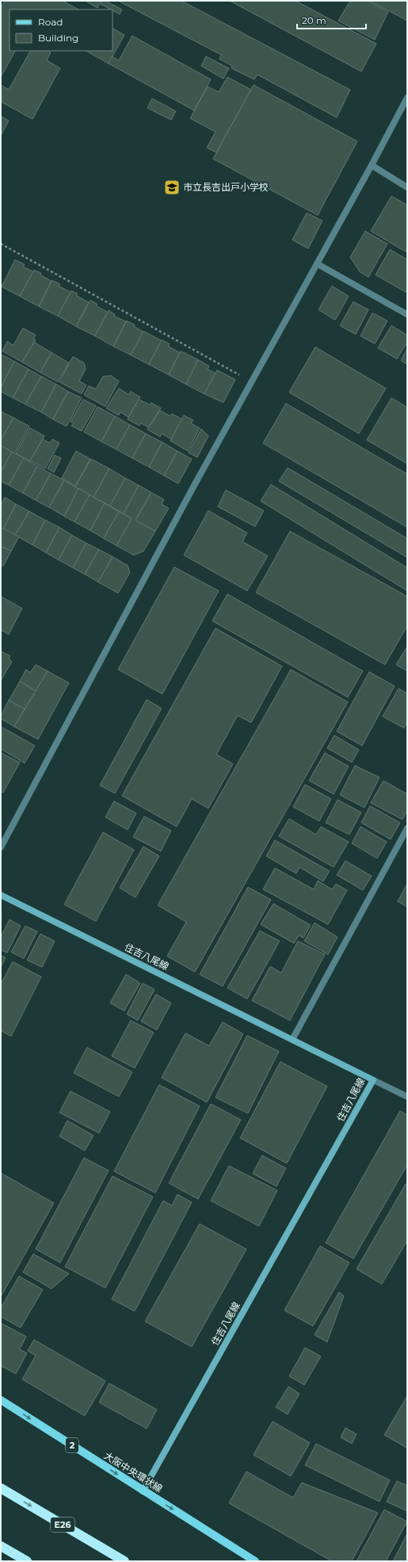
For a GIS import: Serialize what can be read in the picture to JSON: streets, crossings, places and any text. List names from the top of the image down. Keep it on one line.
{"streets":{"highway":["E26"],"main road":["住吉八尾線","2","大阪中央環状線"]},"crossings":[["住吉八尾線","大阪中央環状線"]],"one_way":["大阪中央環状線"],"places":{"school or university":["市立長吉出戸小学校"]},"legend":["Road","Building"],"scale_bar":"20 m"}
